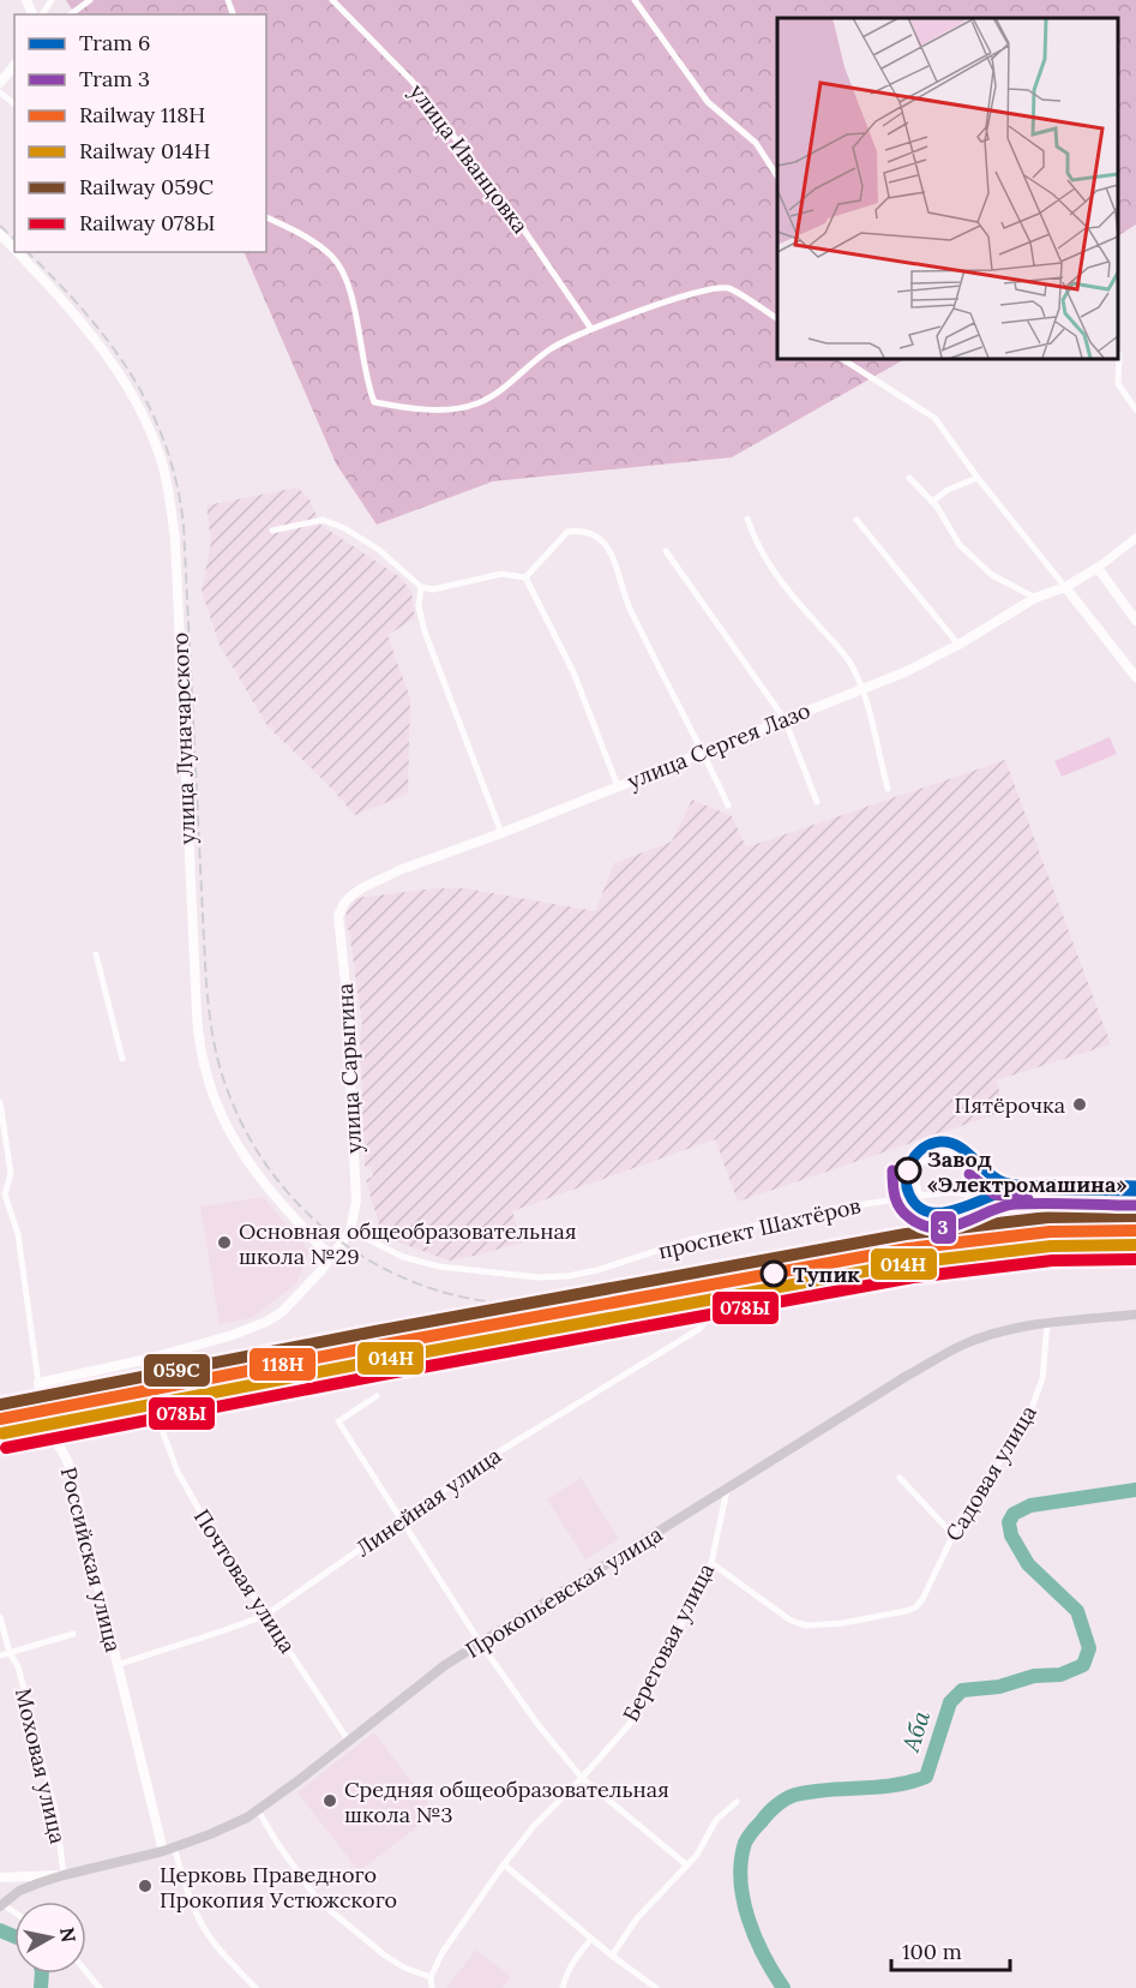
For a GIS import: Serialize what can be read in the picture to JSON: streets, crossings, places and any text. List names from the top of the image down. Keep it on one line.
{"streets":{"main road":["улица Луначарского","улица Сергея Лазо","улица Сарыгина","Российская улица","Прокопьевская улица"],"street":["улица Иванцовка","проспект Шахтёров","Садовая улица","Линейная улица","Почтовая улица","Береговая улица","Моховая улица"]},"crossings":[["улица Луначарского","улица Сарыгина"],["улица Сергея Лазо","улица Сарыгина"],["улица Сарыгина","проспект Шахтёров"],["улица Сарыгина","Российская улица"],["Садовая улица","Прокопьевская улица"],["Садовая улица","Береговая улица"],["Линейная улица","Российская улица"],["Линейная улица","Почтовая улица"],["Российская улица","Прокопьевская улица"],["Почтовая улица","Прокопьевская улица"],["Прокопьевская улица","Береговая улица"],["Прокопьевская улица","Моховая улица"]],"water":["Аба"],"places":["Пятёрочка","Завод «Электромашина»","Основная общеобразовательная школа №29","Тупик","Средняя общеобразовательная школа №3","Церковь Праведного Прокопия Устюжского"],"lines":["tram line 6","tram line 3","rail line 059С","rail line 118Н","rail line 014Н","rail line 078Ы"],"legend":["Tram 6","Tram 3","Railway 118Н","Railway 014Н","Railway 059С","Railway 078Ы"],"scale_bar":"100 m","north":"right"}
